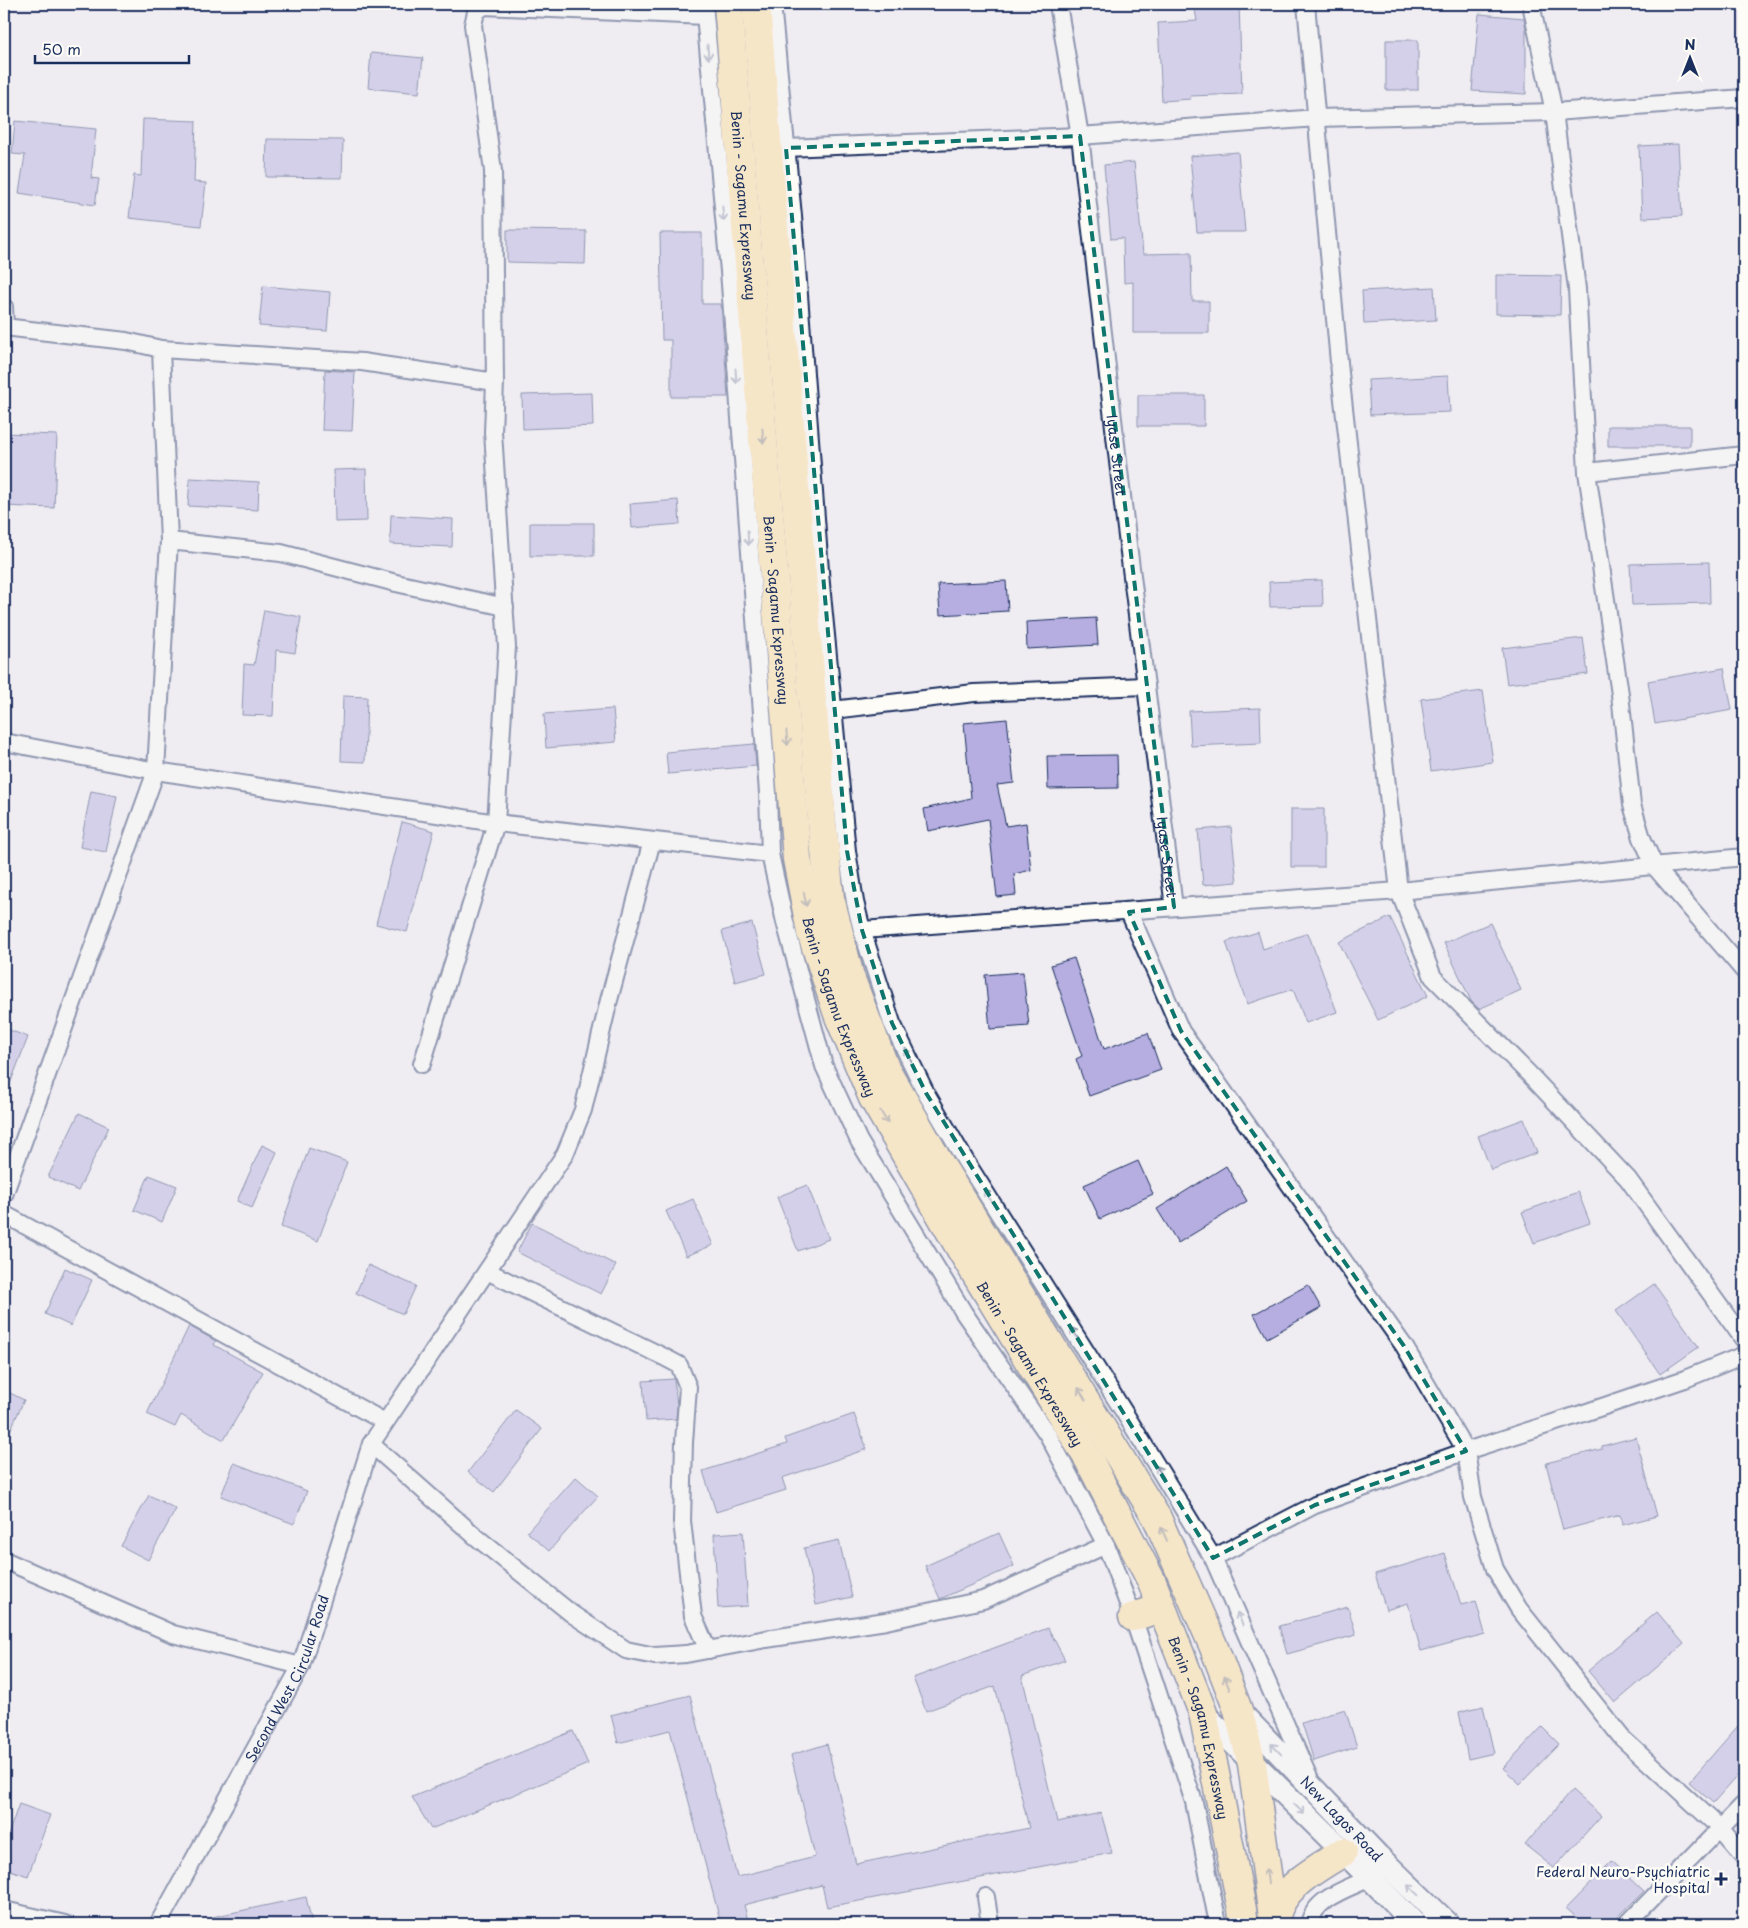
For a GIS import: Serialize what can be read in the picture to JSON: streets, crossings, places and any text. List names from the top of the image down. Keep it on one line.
{"streets":{"highway":["Benin - Sagamu Expressway"],"main road":["New Lagos Road"],"street":["Iyase Street","Second West Circular Road"]},"crossings":[["Benin - Sagamu Expressway","New Lagos Road"]],"places":{"health":["Federal Neuro-Psychiatric Hospital"]},"scale_bar":"50 m","north":"top"}
